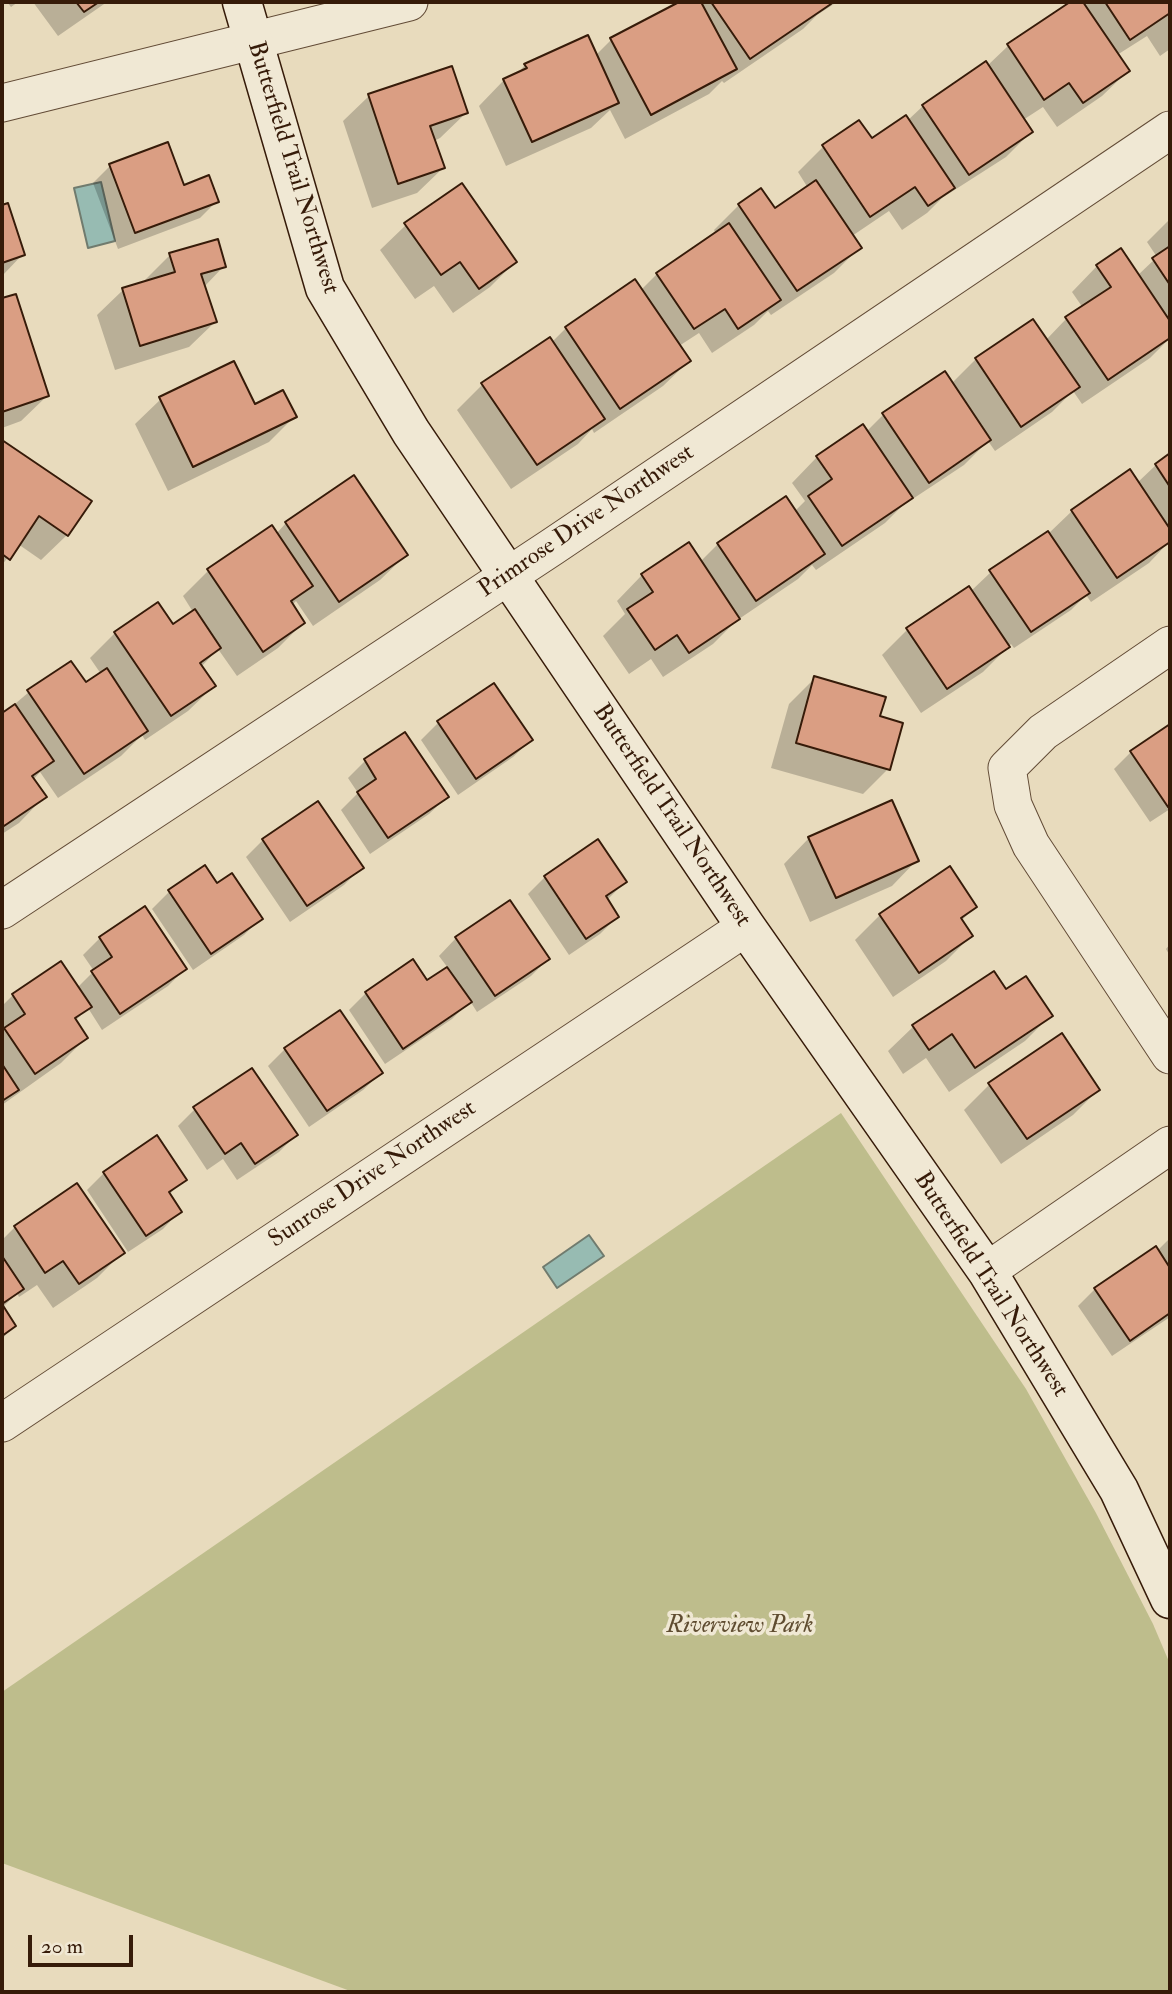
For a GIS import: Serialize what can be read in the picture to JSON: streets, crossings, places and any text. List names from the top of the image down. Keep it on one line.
{"streets":{"street":["Butterfield Trail Northwest","Primrose Drive Northwest","Sunrose Drive Northwest"]},"crossings":[["Butterfield Trail Northwest","Primrose Drive Northwest"],["Butterfield Trail Northwest","Sunrose Drive Northwest"]],"parks":["Riverview Park"],"scale_bar":"20 m"}
